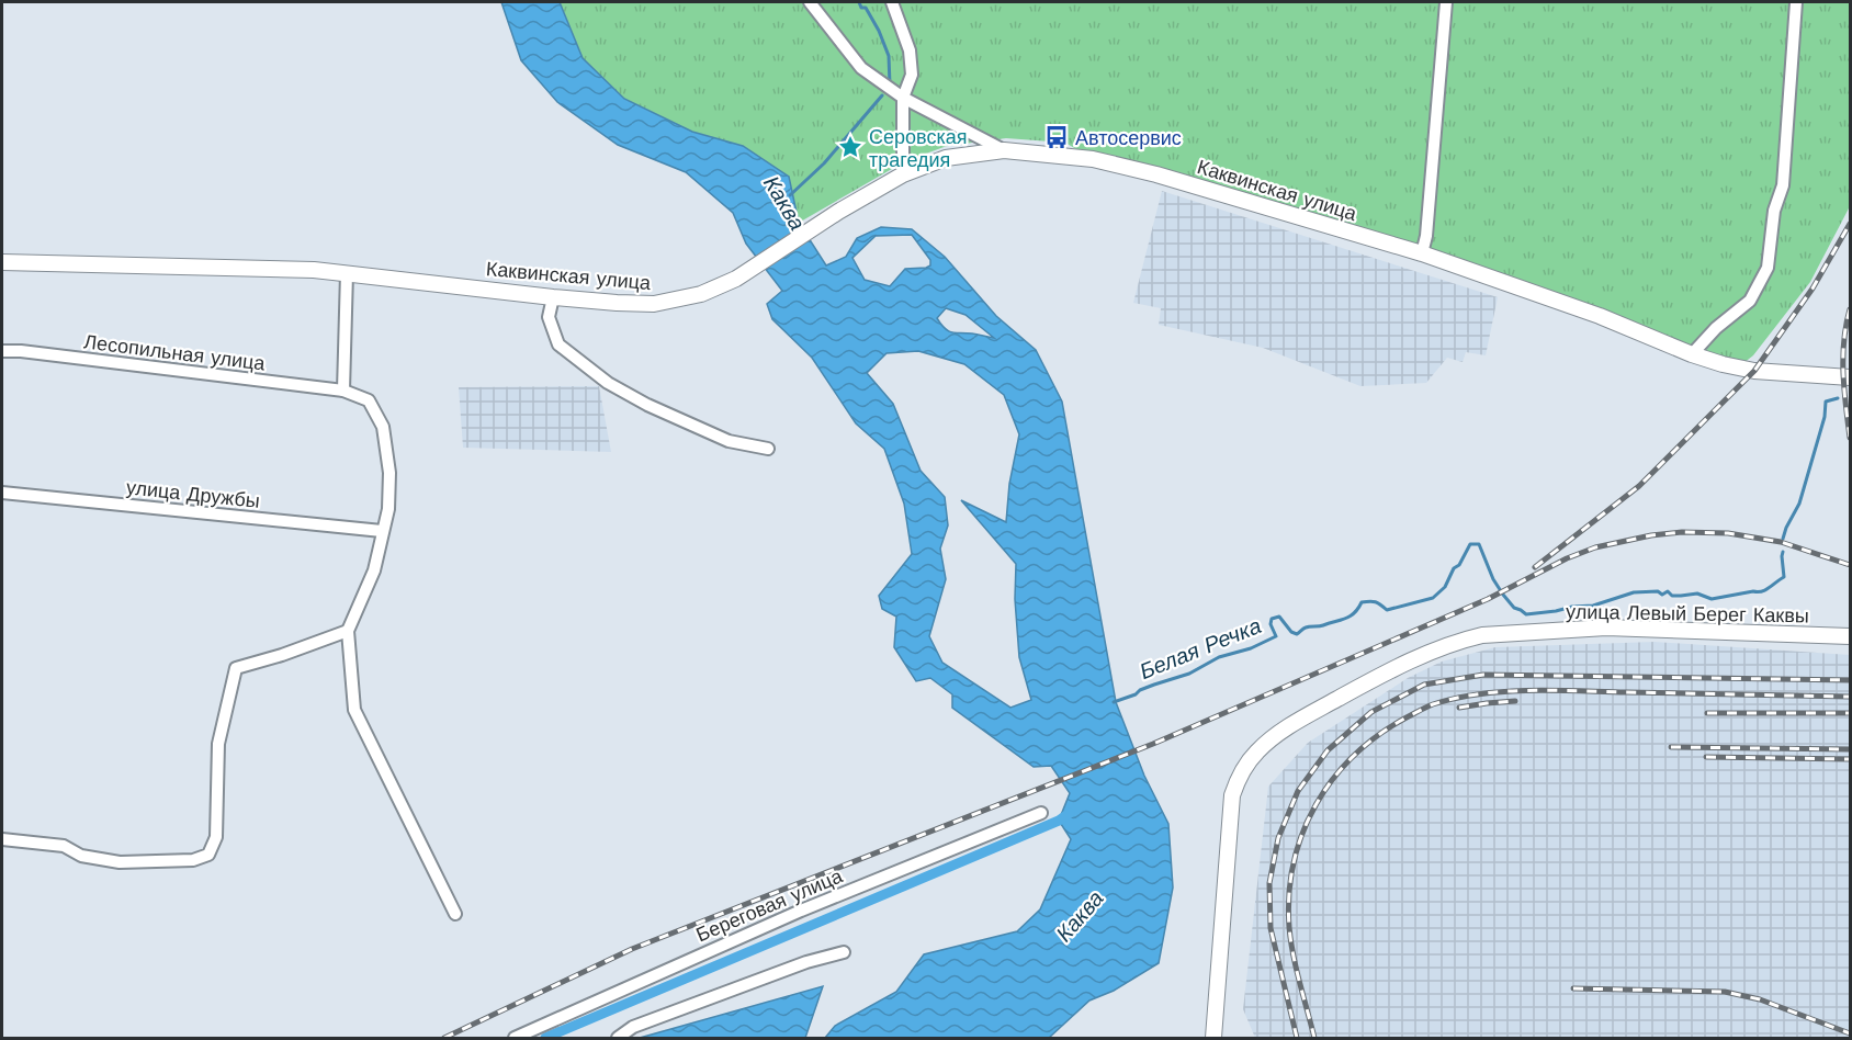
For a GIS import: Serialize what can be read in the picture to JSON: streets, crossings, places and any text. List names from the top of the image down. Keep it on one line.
{"streets":{"main road":["Каквинская улица","улица Левый Берег Каквы"],"street":["Лесопильная улица","улица Дружбы","Береговая улица"]},"water":["Каква","Белая Речка"],"places":{"bus stop":["Автосервис"],"place":["Серовская трагедия"]}}
